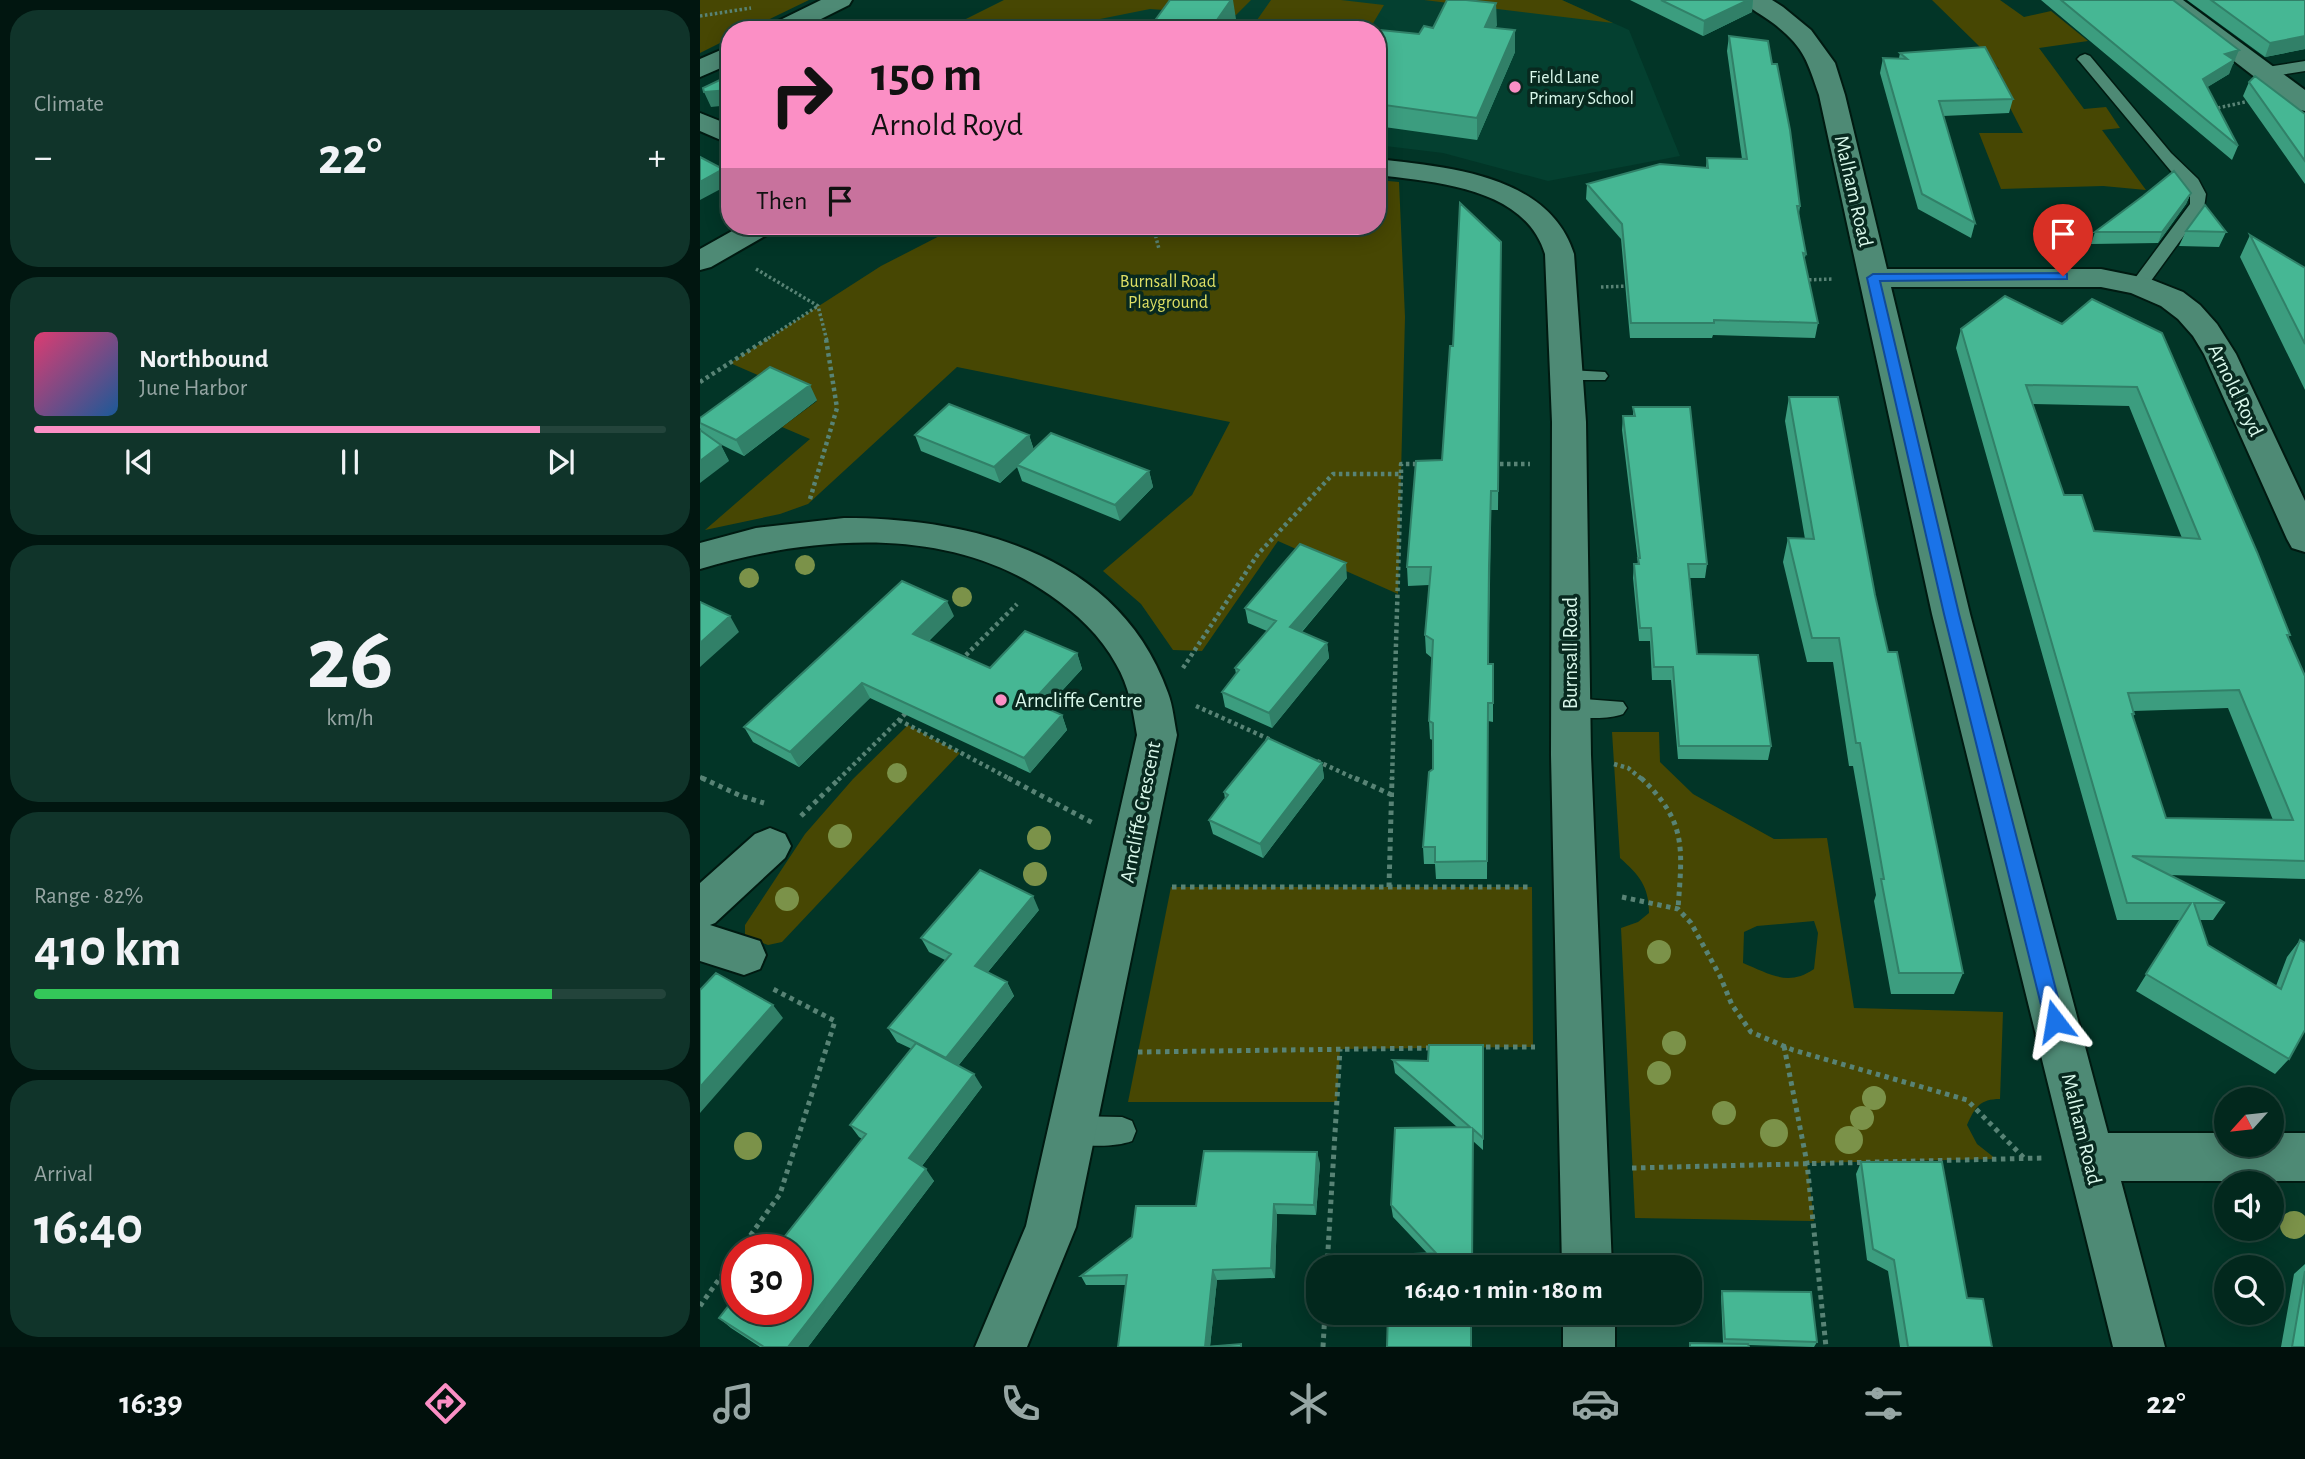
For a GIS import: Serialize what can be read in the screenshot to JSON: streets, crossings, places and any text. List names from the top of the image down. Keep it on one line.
{"streets":{"street":["Malham Road","Arnold Royd","Burnsall Road","Arncliffe Crescent"]},"crossings":[["Malham Road","Arnold Royd"]],"parks":["Burnsall Road Playground"],"places":["Field Lane Primary School","Arncliffe Centre"],"north":"bottom left","page":{"tile":["Climate",["26","km/h"],["Range · 82%","410 km"],["Arrival","16:40"]],"turn":["150 m","Arnold Royd"],"heat":["−","22°","+"],"then":"Then","song":["Northbound","June Harbor"],"limit":"30","trip":"16:40 · 1 min · 180 m","tabs":["16:39","22°"]}}
